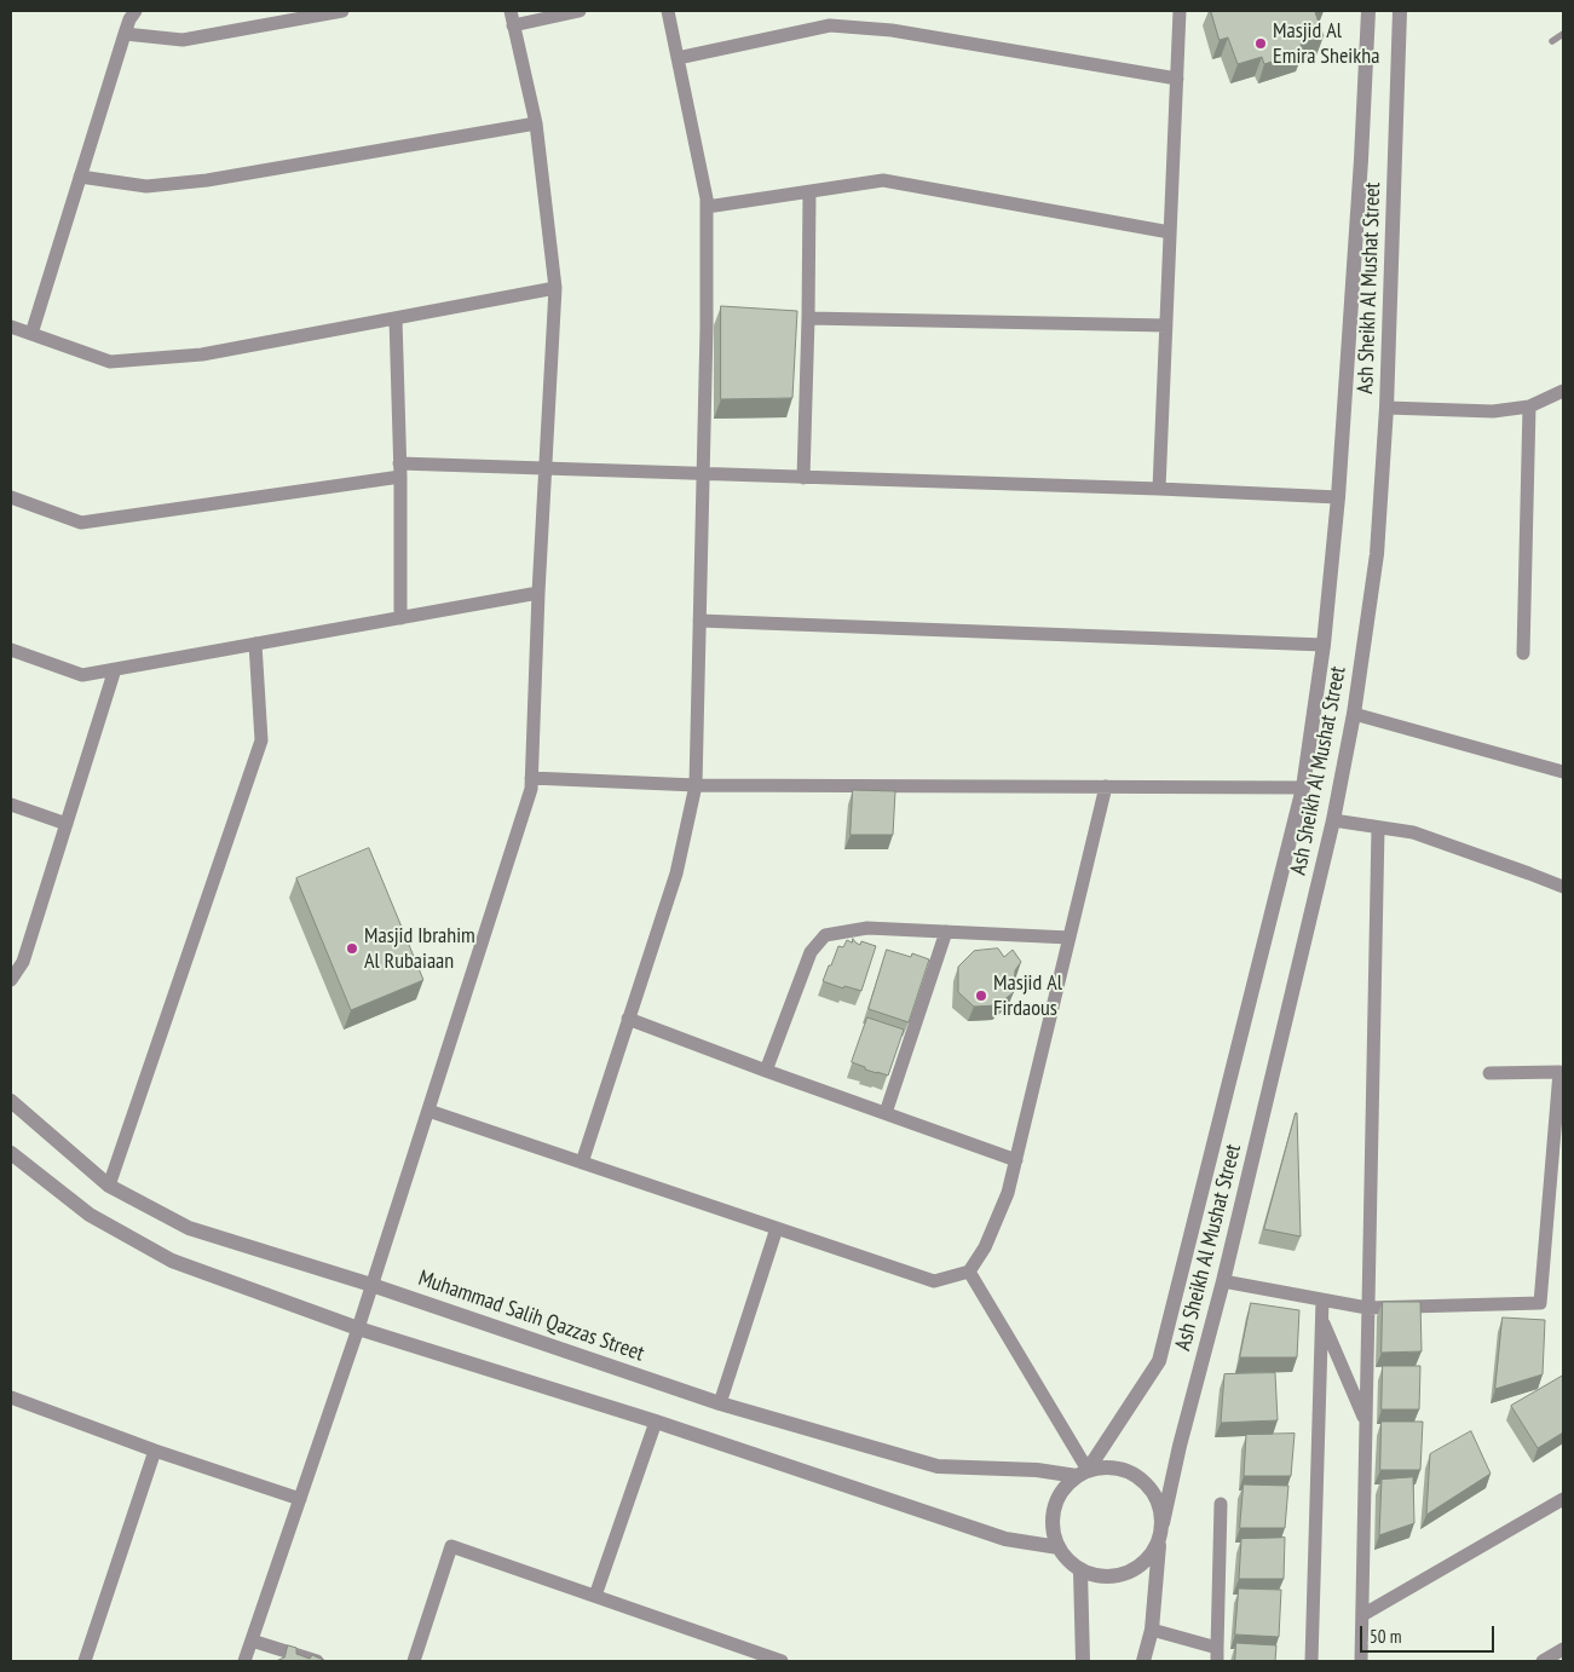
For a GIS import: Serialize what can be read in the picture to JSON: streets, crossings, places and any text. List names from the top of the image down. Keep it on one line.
{"streets":{"street":["Ash Sheikh Al Mushat Street","Muhammad Salih Qazzas Street"]},"crossings":[["Ash Sheikh Al Mushat Street","Muhammad Salih Qazzas Street"]],"places":["Masjid Al Emira Sheikha","Masjid Ibrahim Al Rubaiaan","Masjid Al Firdaous"],"scale_bar":"50 m"}
